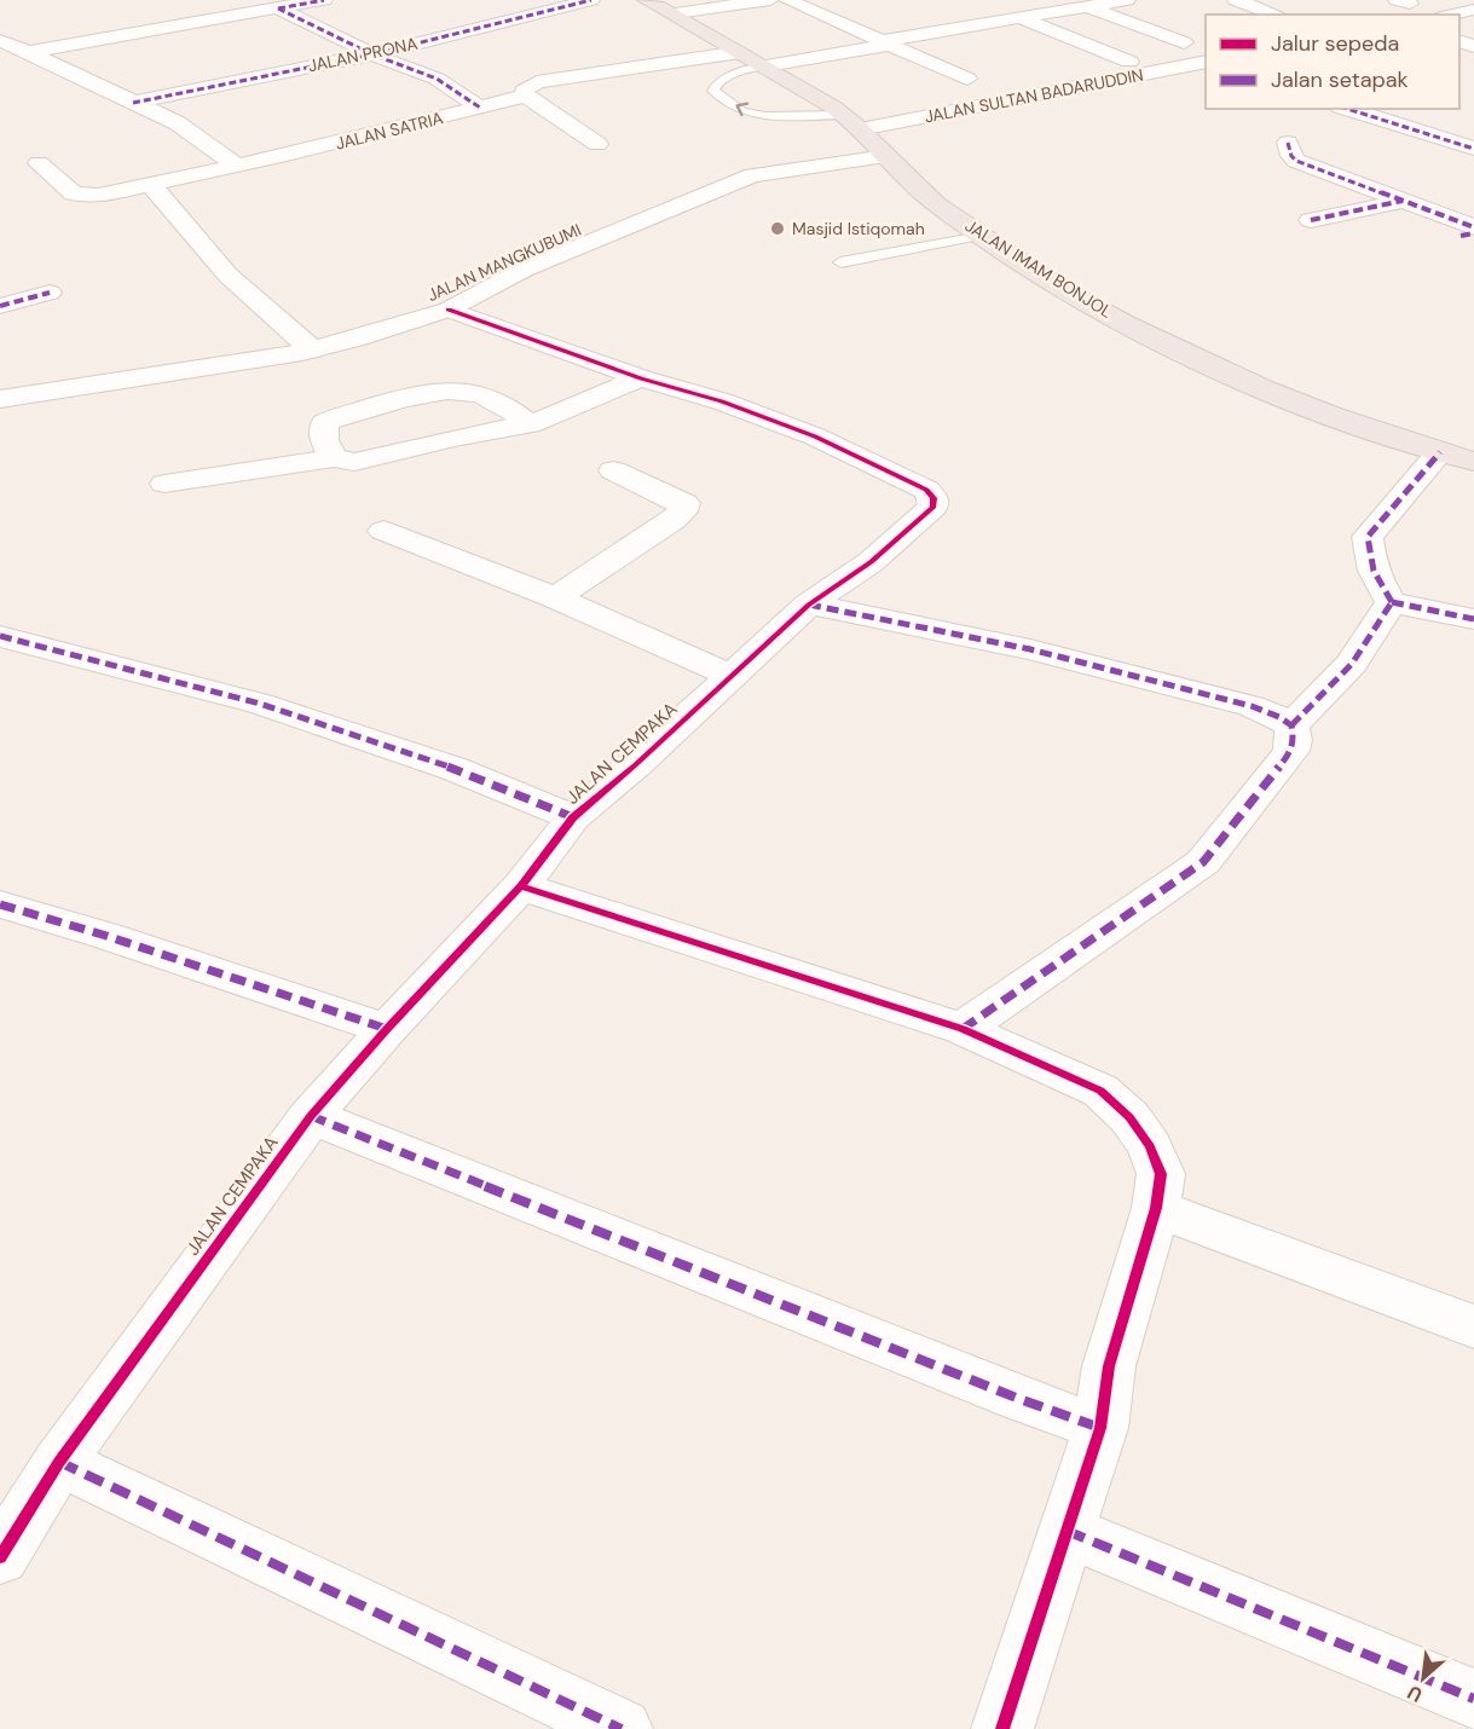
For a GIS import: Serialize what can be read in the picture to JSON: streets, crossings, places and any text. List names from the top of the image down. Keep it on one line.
{"streets":{"highway":["JALAN IMAM BONJOL"],"street":["JALAN PRONA","JALAN SULTAN BADARUDDIN","JALAN SATRIA","JALAN MANGKUBUMI","JALAN CEMPAKA"]},"crossings":[["JALAN SULTAN BADARUDDIN","JALAN IMAM BONJOL"],["JALAN SATRIA","JALAN IMAM BONJOL"],["JALAN MANGKUBUMI","JALAN IMAM BONJOL"],["JALAN MANGKUBUMI","JALAN CEMPAKA"]],"places":["Masjid Istiqomah"],"legend":["Jalur sepeda","Jalan setapak"],"north":"bottom left"}
